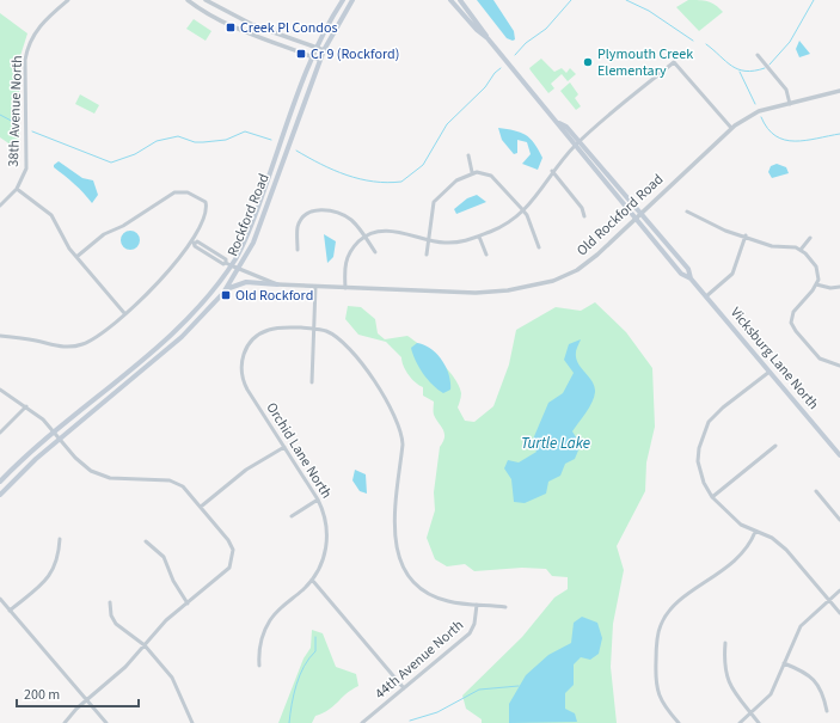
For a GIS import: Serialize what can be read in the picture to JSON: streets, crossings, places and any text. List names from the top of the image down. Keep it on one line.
{"streets":{"main road":["Rockford Road","Vicksburg Lane North"],"street":["38th Avenue North","Old Rockford Road","Orchid Lane North","44th Avenue North"]},"crossings":[["Rockford Road","Old Rockford Road"],["Old Rockford Road","Vicksburg Lane North"]],"water":["Turtle Lake"],"places":{"transit":["Creek Pl Condos","Cr 9 (Rockford)","Old Rockford"],"other":["Plymouth Creek Elementary"]},"scale_bar":"200 m"}
